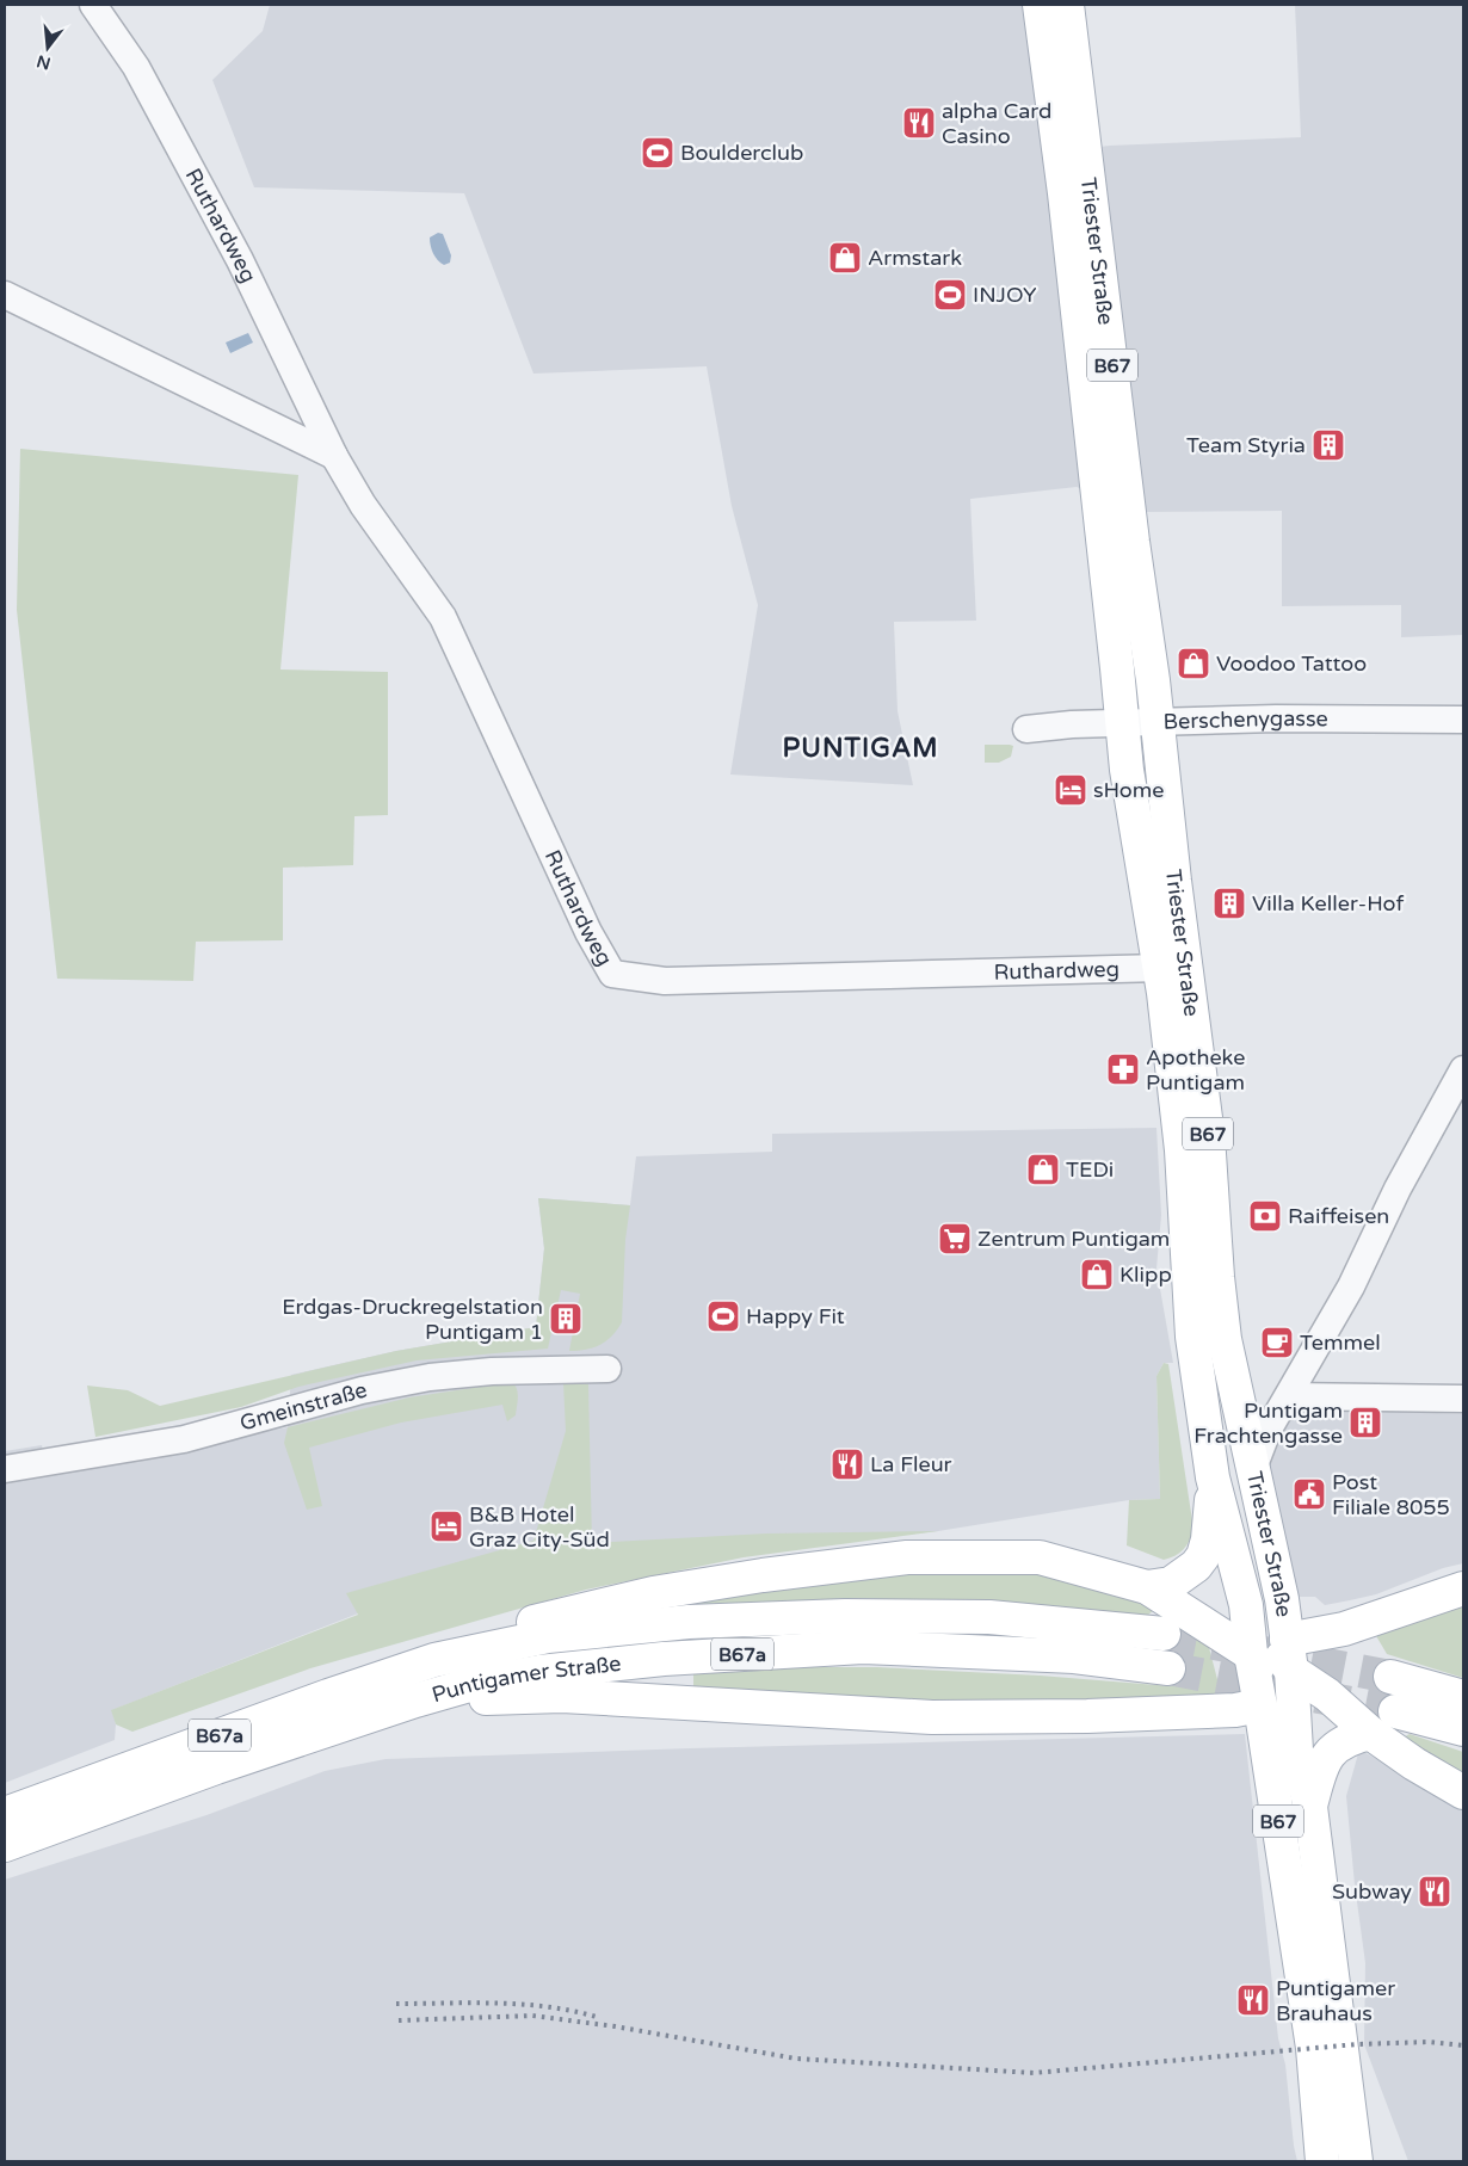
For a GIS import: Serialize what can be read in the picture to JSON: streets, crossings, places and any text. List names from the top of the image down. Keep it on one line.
{"streets":{"main road":["Triester Straße","B67","B67a","Puntigamer Straße"],"street":["Ruthardweg","Berschenygasse","Gmeinstraße"]},"crossings":[["Ruthardweg","Triester Straße"],["Triester Straße","Berschenygasse"]],"districts":["PUNTIGAM"],"places":{"restaurant":["alpha Card Casino","La Fleur","Subway","Puntigamer Brauhaus"],"sports":["Boulderclub","INJOY","Happy Fit"],"shop":["Armstark","Voodoo Tattoo","TEDi","Klipp"],"building":["Team Styria","Villa Keller-Hof","Erdgas-Druckregelstation Puntigam 1","Puntigam Frachtengasse"],"hotel":["sHome","B&B Hotel Graz City-Süd"],"pharmacy":["Apotheke Puntigam"],"bank":["Raiffeisen"],"supermarket":["Zentrum Puntigam"],"cafe":["Temmel"],"public building":["Post Filiale 8055"]},"north":"bottom"}
